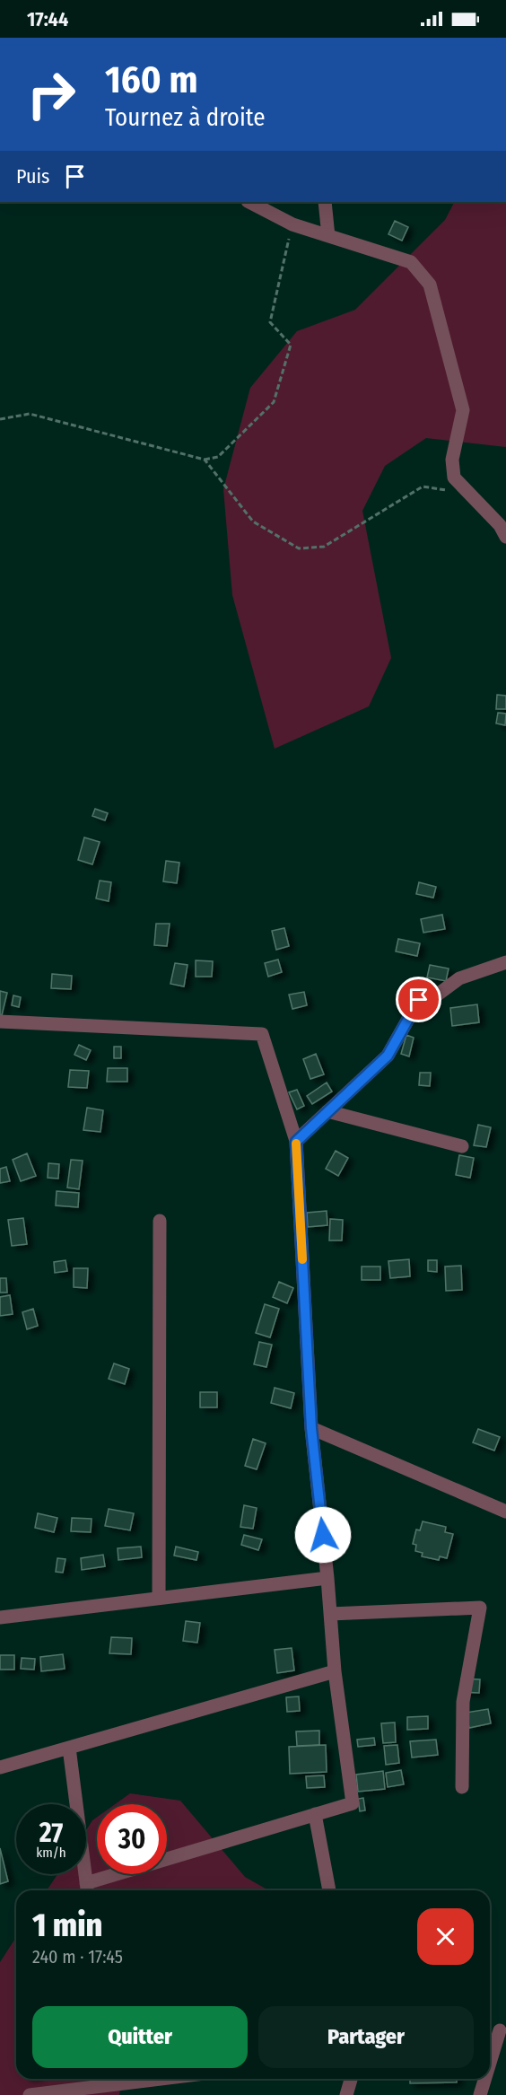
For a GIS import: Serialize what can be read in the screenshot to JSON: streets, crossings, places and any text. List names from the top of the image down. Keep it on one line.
{"page":{"status":"17:44","turn":["160 m","Tournez à droite"],"then":"Puis","speed":"27 km/h","limit":"30","heading":["1 min","240 m · 17:45"],"buttons":["Quitter","Partager"]}}
